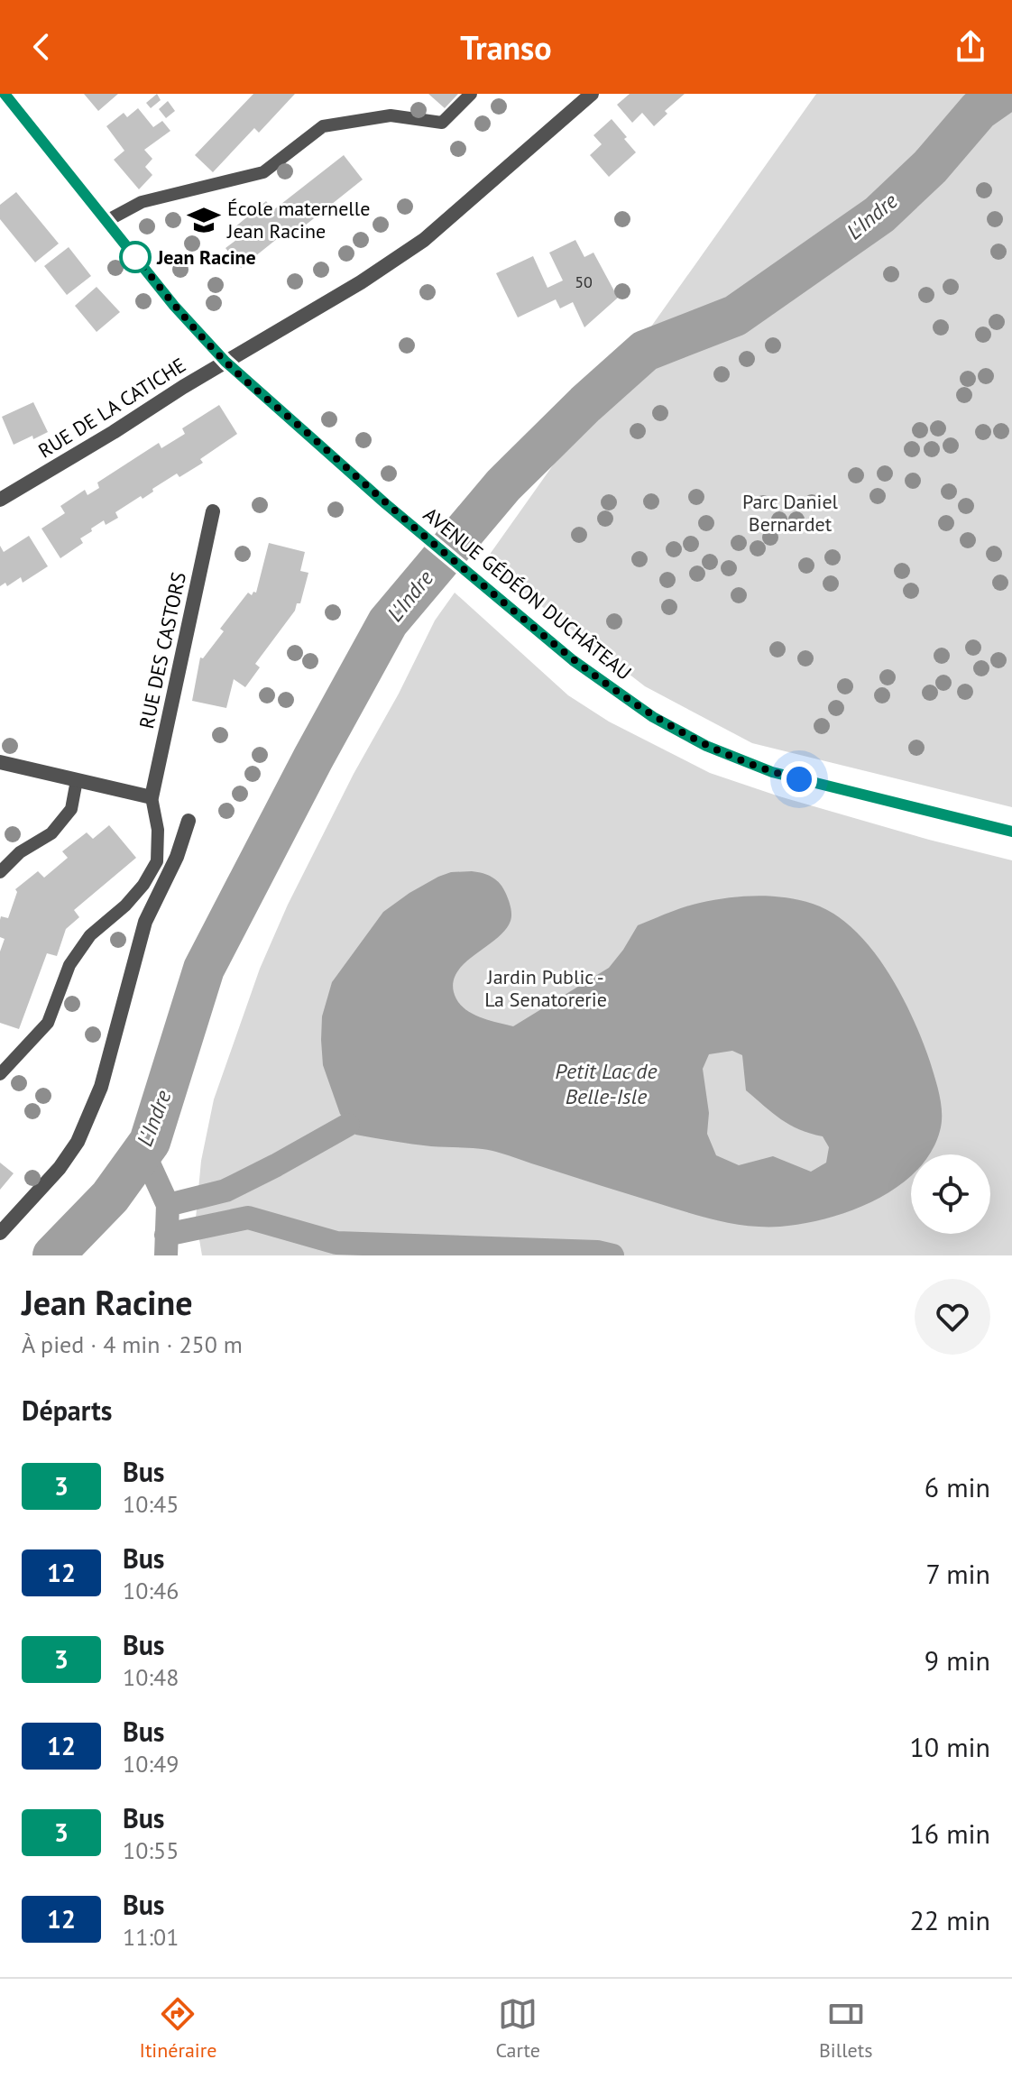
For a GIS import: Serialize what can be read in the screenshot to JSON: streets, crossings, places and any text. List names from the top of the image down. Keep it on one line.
{"streets":{"street":["RUE DE LA CATICHE","AVENUE GÉDÉON DUCHÂTEAU","RUE DES CASTORS"]},"crossings":[["RUE DE LA CATICHE","AVENUE GÉDÉON DUCHÂTEAU"]],"water":["L'Indre","Petit Lac de Belle-Isle"],"parks":["Parc Daniel Bernardet","Jardin Public - La Senatorerie"],"places":{"school or university":["École maternelle Jean Racine"],"other":["Jean Racine"]},"lines":["bus line 3"],"house_numbers":["50"],"page":{"header":"Transo","heading":[["Jean Racine","À pied · 4 min · 250 m"],"Départs"],"list":[{"mark":"3","name":"Bus","note":"10:45","value":"6 min"},{"mark":"12","name":"Bus","note":"10:46","value":"7 min"},{"mark":"3","name":"Bus","note":"10:48","value":"9 min"},{"mark":"12","name":"Bus","note":"10:49","value":"10 min"},{"mark":"3","name":"Bus","note":"10:55","value":"16 min"},{"mark":"12","name":"Bus","note":"11:01","value":"22 min"}],"tabs":["Itinéraire","Carte","Billets"]}}
